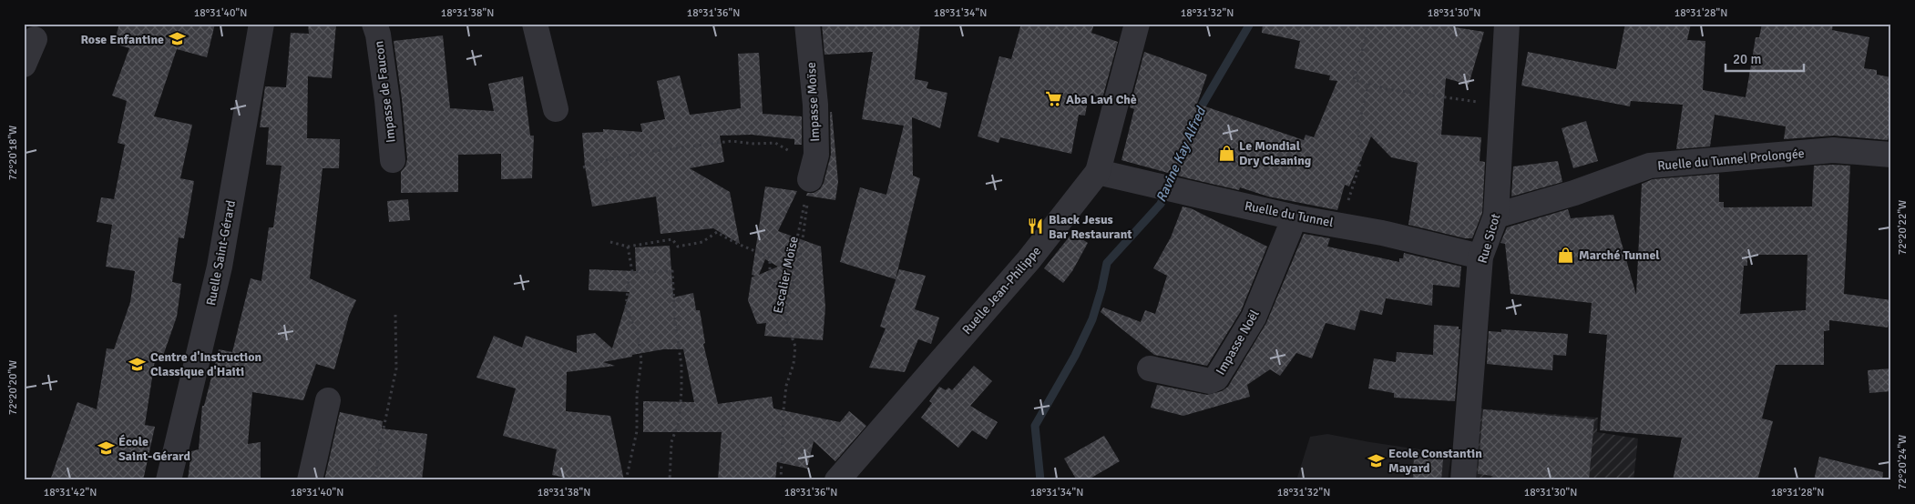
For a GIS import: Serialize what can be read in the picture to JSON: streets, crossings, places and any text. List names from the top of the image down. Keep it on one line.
{"streets":{"street":["Impasse de Faucon","Impasse Moïse","Ruelle du Tunnel Prolongée","Ruelle du Tunnel","Rue Sicot","Ruelle Saint-Gérard","Ruelle Jean-Philippe","Impasse Noël"],"path":["Escalier Moïse"]},"crossings":[["Impasse Moïse","Escalier Moïse"],["Ruelle du Tunnel Prolongée","Rue Sicot"],["Ruelle du Tunnel","Rue Sicot"],["Ruelle du Tunnel","Ruelle Jean-Philippe"],["Ruelle du Tunnel","Impasse Noël"]],"water":["Ravine Kay Alfred"],"places":{"school or university":["Rose Enfantine","Centre d'Instruction Classique d'Haiti","École Saint-Gérard","Ecole Constantin Mayard"],"supermarket":["Aba Lavi Chè"],"shop":["Le Mondial Dry Cleaning","Marché Tunnel"],"restaurant":["Black Jesus Bar Restaurant"]},"scale_bar":"20 m","coordinates":["18°31'40\"N","18°31'38\"N","18°31'36\"N","18°31'34\"N","18°31'32\"N","18°31'30\"N","18°31'28\"N","72°20'18\"W","72°20'22\"W","72°20'20\"W","72°20'24\"W","18°31'42\"N"]}
